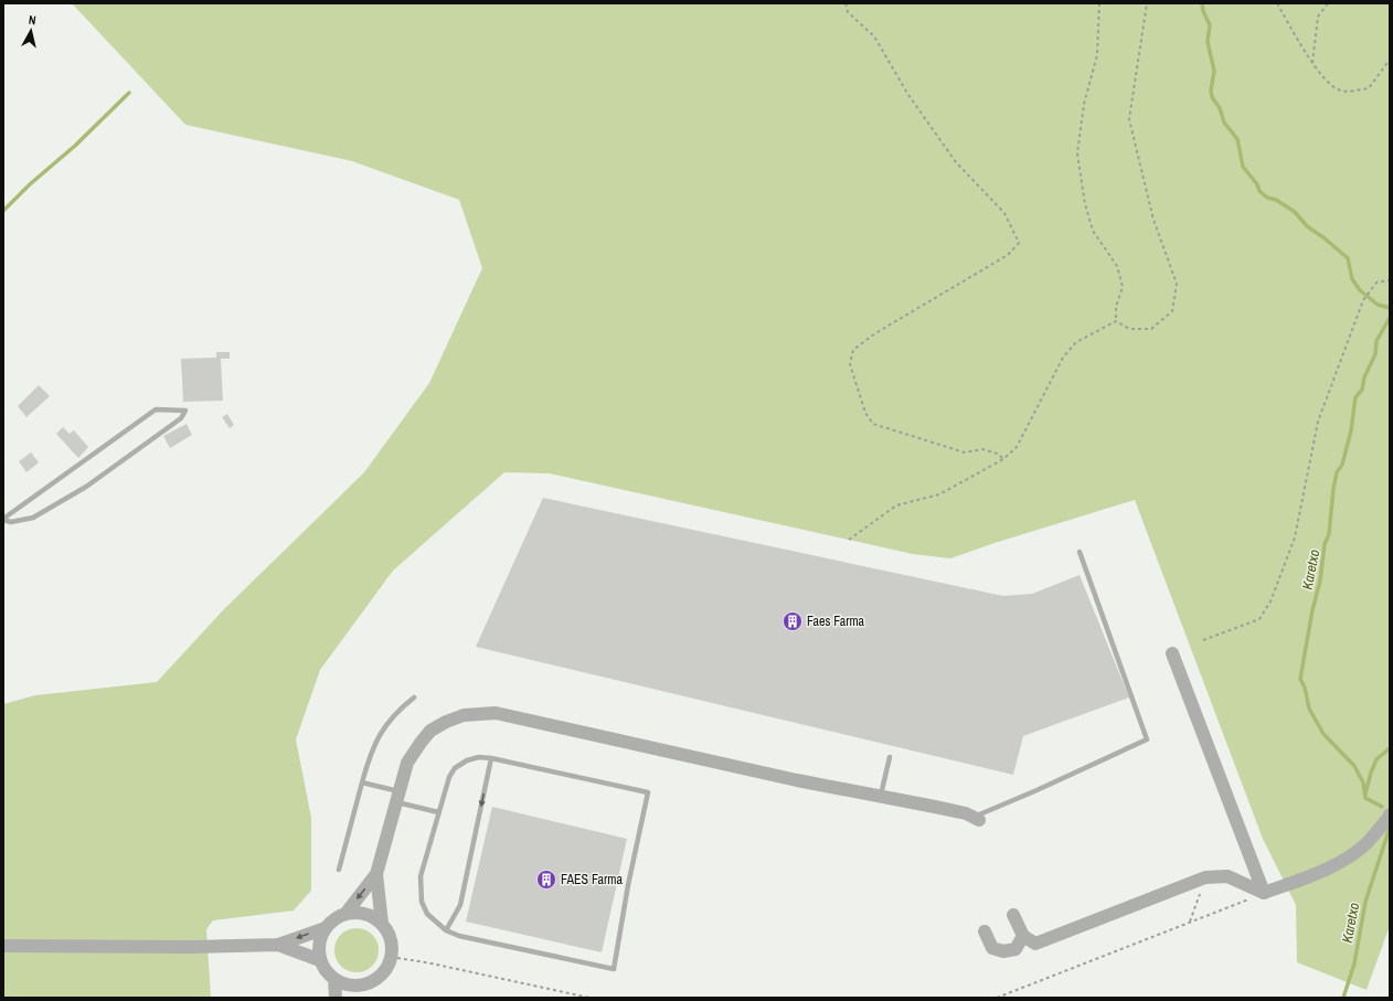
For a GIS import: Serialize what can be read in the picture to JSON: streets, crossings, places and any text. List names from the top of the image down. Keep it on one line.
{"water":["Karetxo"],"places":{"building":["Faes Farma","FAES Farma"]},"north":"top"}
